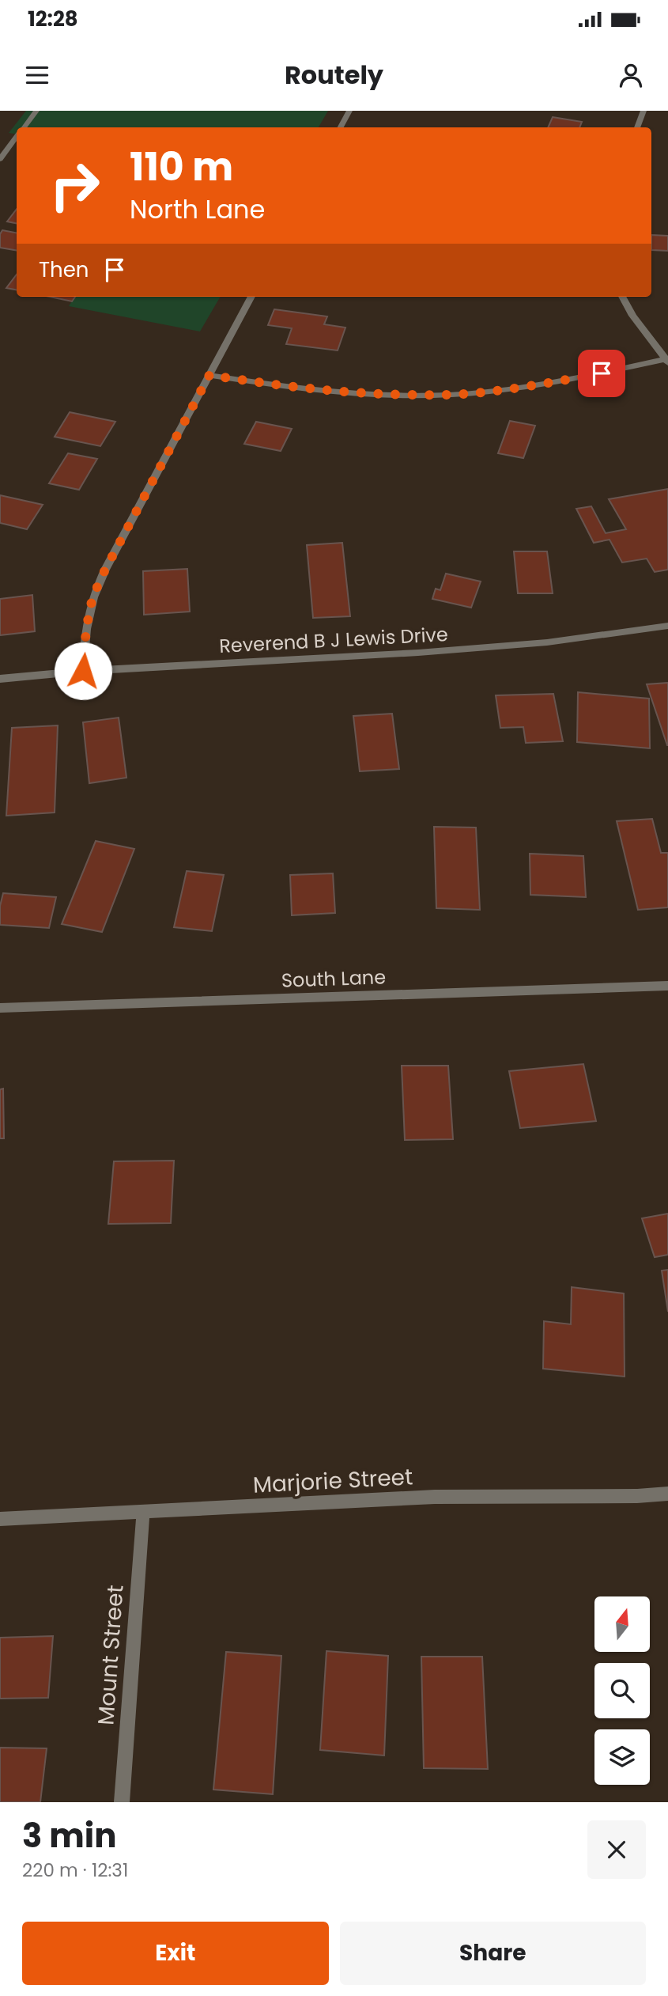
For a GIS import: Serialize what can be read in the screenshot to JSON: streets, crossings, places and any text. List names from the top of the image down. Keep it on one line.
{"streets":{"street":["Reverend B J Lewis Drive","South Lane","Marjorie Street","Mount Street"]},"crossings":[["Marjorie Street","Mount Street"]],"north":"top","page":{"status":"12:28","header":"Routely","turn":["110 m","North Lane"],"then":"Then","heading":["3 min","220 m · 12:31"],"buttons":["Exit","Share"]}}
